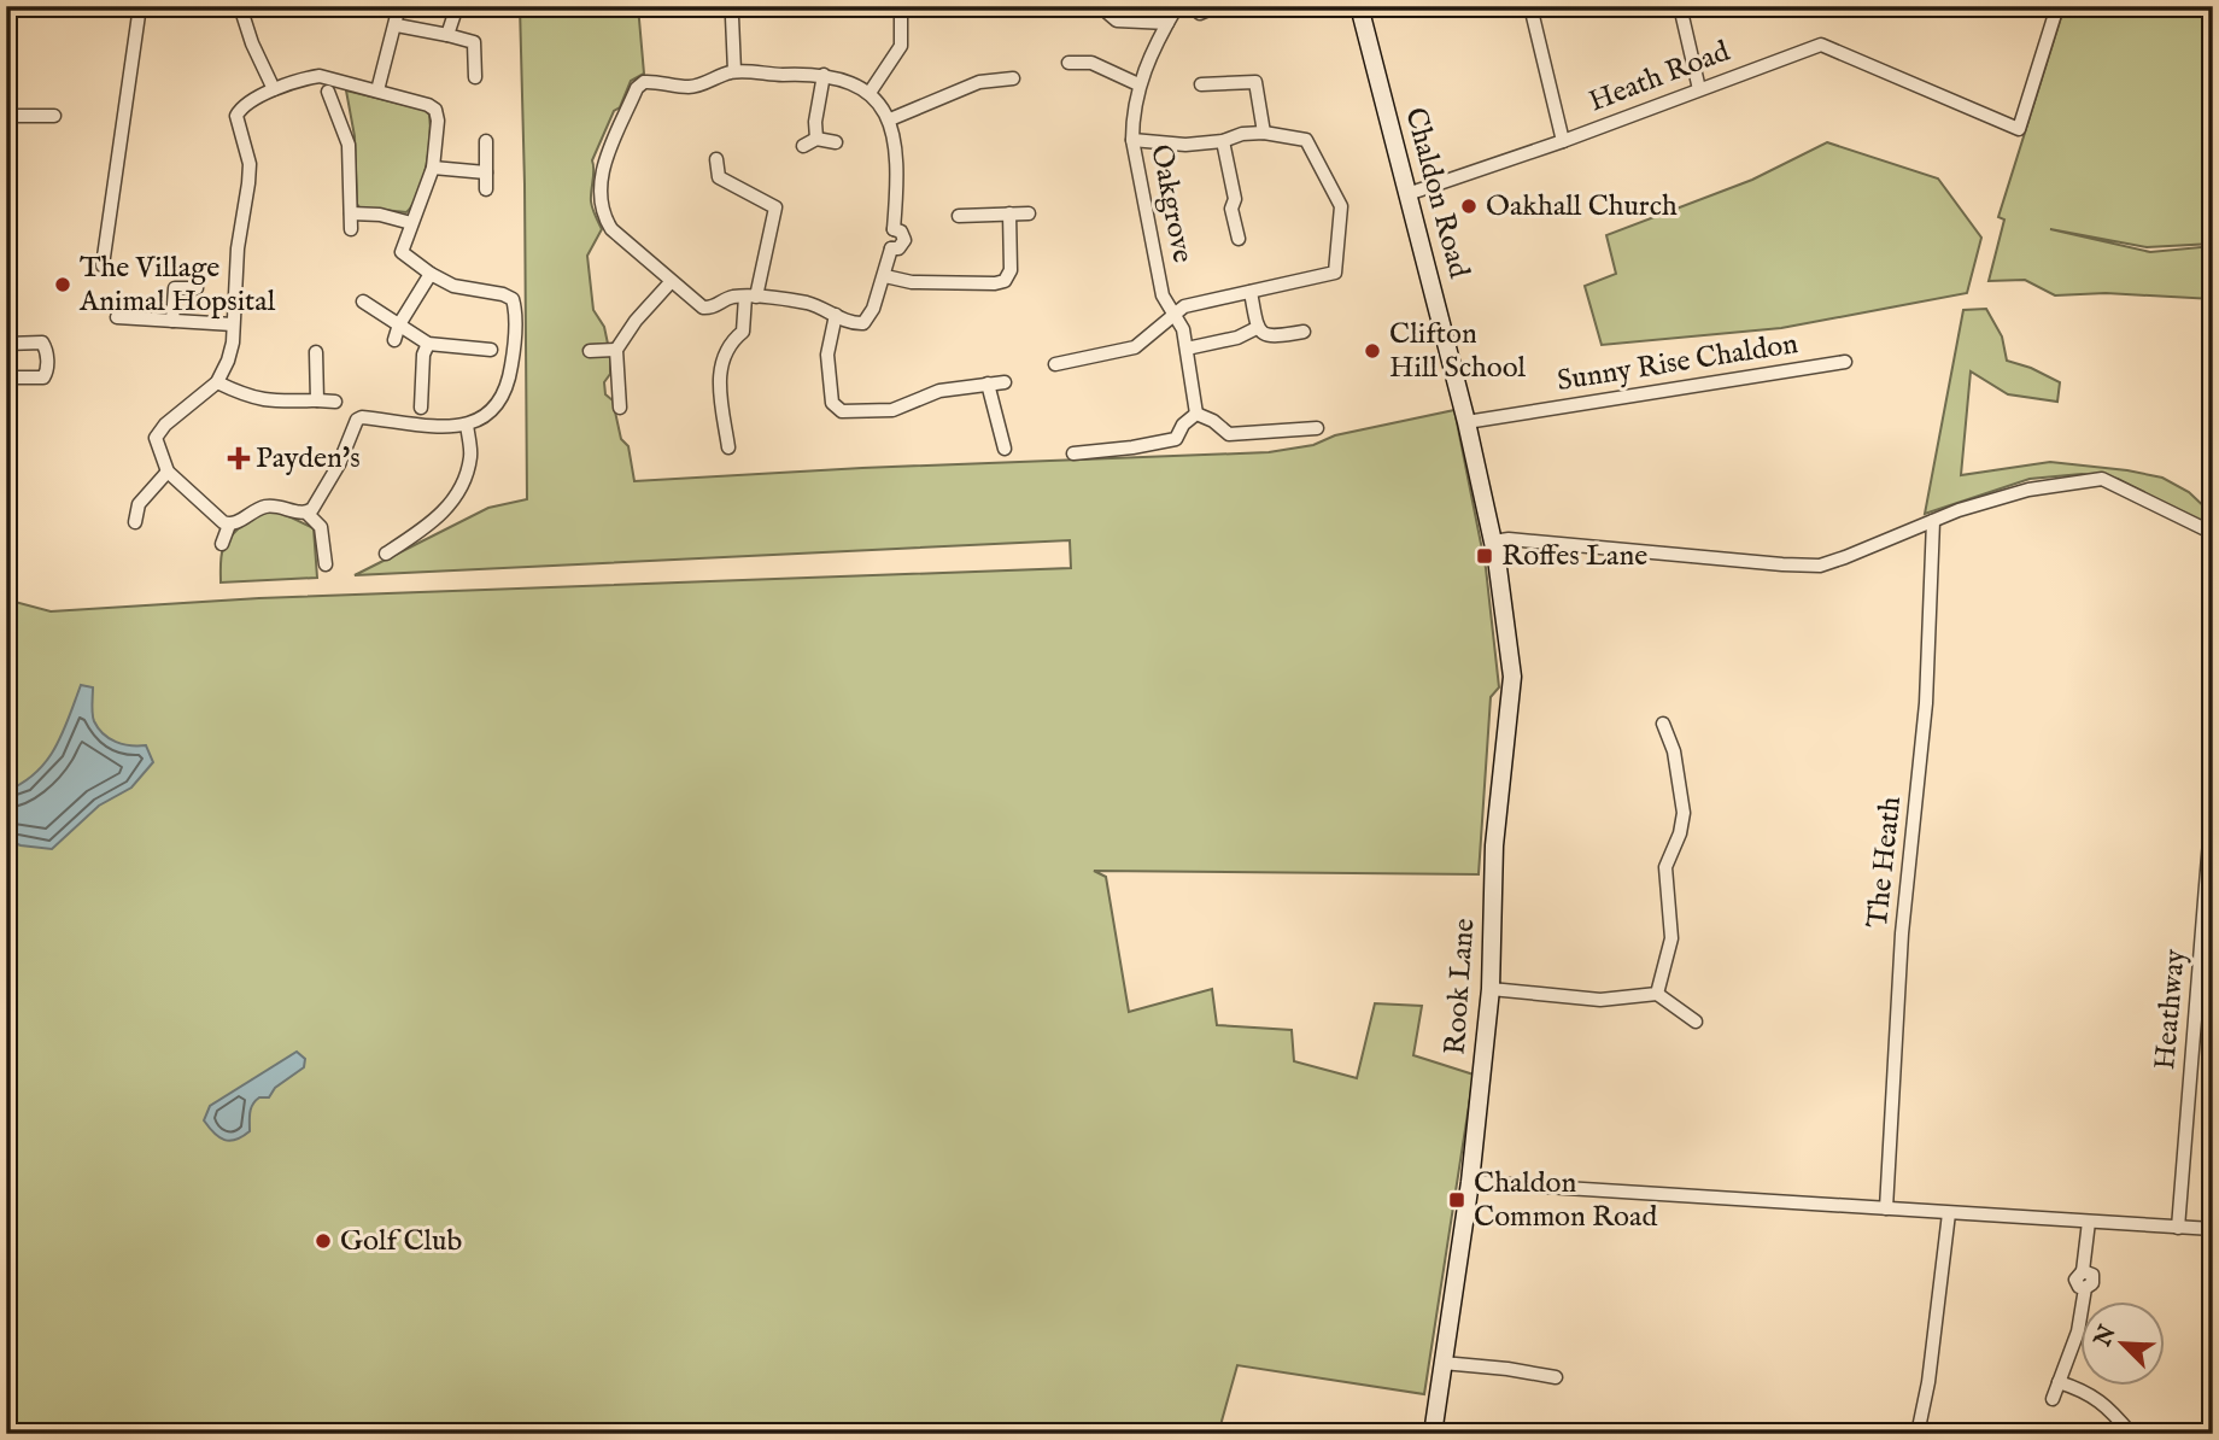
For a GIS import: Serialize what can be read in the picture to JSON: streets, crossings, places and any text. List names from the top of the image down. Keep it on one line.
{"streets":{"main road":["Chaldon Road","Rook Lane"],"street":["Heath Road","Oakgrove","Sunny Rise Chaldon","The Heath","Heathway"]},"crossings":[["Heath Road","Chaldon Road"],["Chaldon Road","Sunny Rise Chaldon"],["Chaldon Road","Rook Lane"]],"places":{"other":["Oakhall Church","The Village Animal Hopsital","Clifton Hill School","Golf Club"],"health":["Payden's"],"transit":["Roffes Lane","Chaldon Common Road"]},"north":"top left"}
